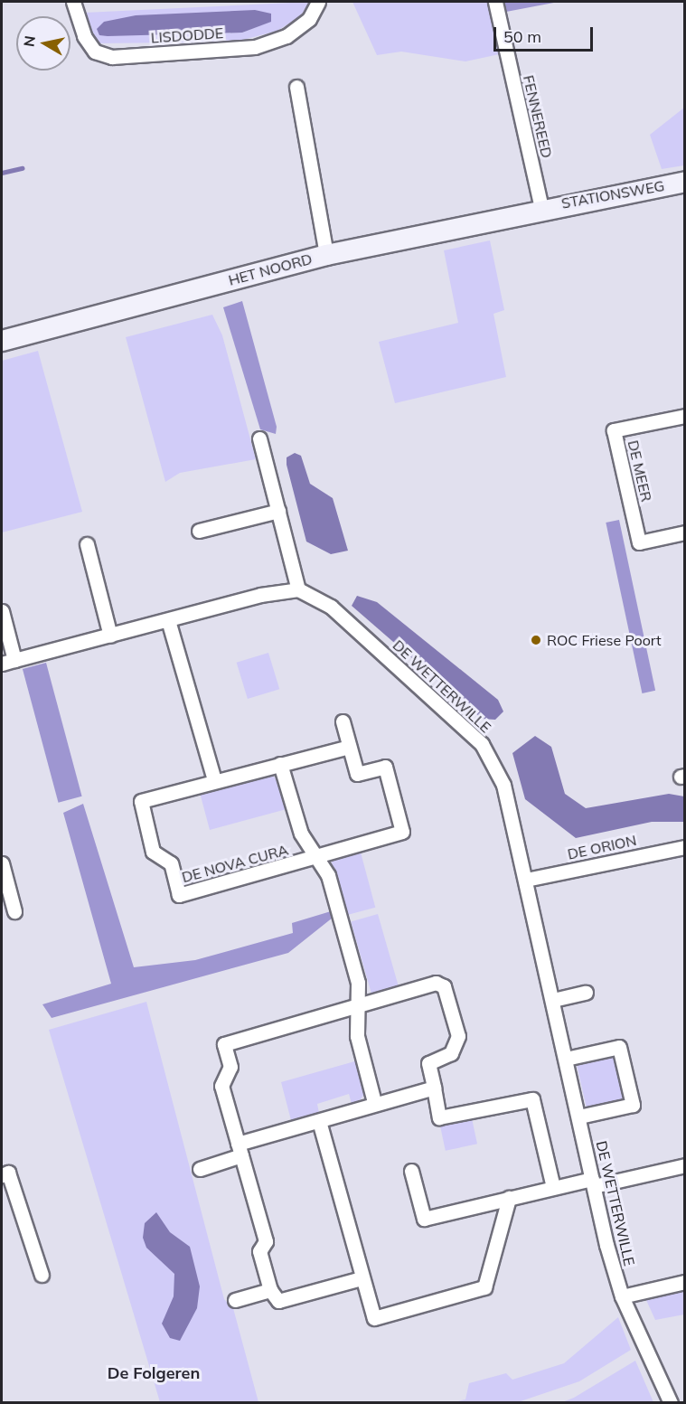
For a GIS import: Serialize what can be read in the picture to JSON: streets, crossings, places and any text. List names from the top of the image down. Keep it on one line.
{"streets":{"main road":["STATIONSWEG","HET NOORD"],"street":["LISDODDE","FENNEREED","DE MEER","DE WETTERWILLE","DE ORION","DE NOVA CURA"]},"crossings":[["FENNEREED","STATIONSWEG"],["FENNEREED","HET NOORD"],["STATIONSWEG","HET NOORD"],["DE WETTERWILLE","DE ORION"]],"districts":["De Folgeren"],"places":["ROC Friese Poort"],"scale_bar":"50 m","north":"left"}
